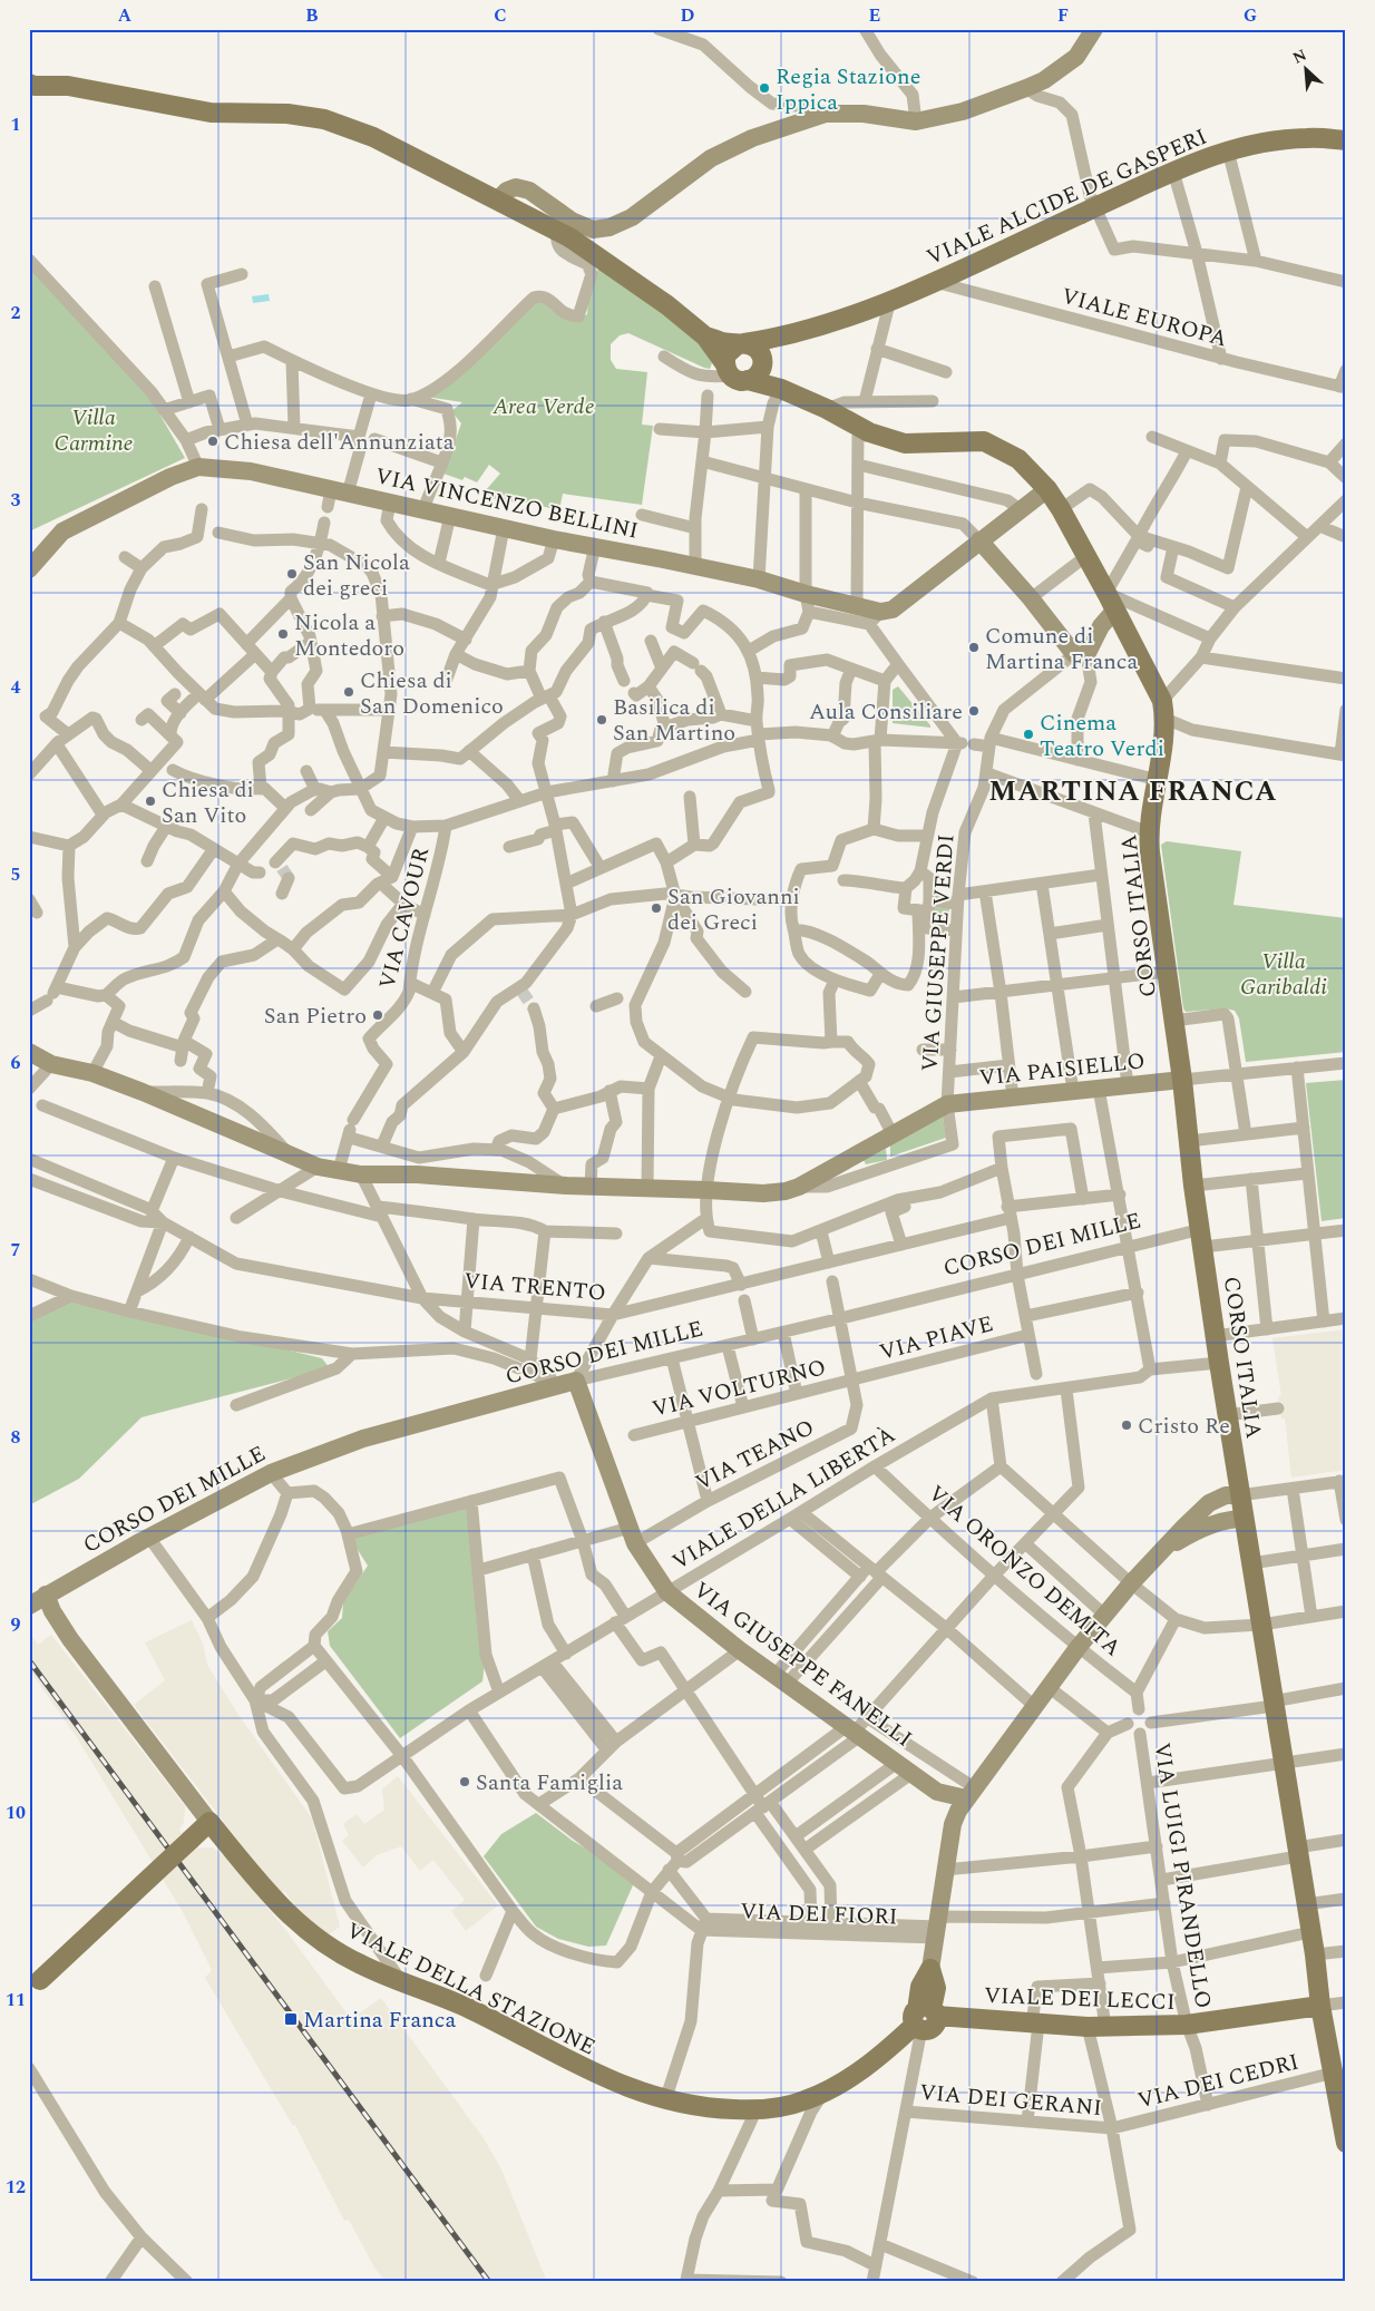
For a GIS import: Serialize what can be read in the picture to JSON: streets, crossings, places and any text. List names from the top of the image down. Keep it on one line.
{"streets":{"main road":["VIALE ALCIDE DE GASPERI","CORSO ITALIA","VIALE DELLA STAZIONE","VIALE DEI LECCI"],"street":["VIALE EUROPA","VIA VINCENZO BELLINI","VIA CAVOUR","VIA GIUSEPPE VERDI","VIA PAISIELLO","CORSO DEI MILLE","VIA TRENTO","VIA PIAVE","VIA VOLTURNO","VIA TEANO","VIALE DELLA LIBERTÀ","VIA ORONZO DEMITA","VIA GIUSEPPE FANELLI","VIA LUIGI PIRANDELLO","VIA DEI FIORI","VIA DEI CEDRI","VIA DEI GERANI"]},"crossings":[["VIALE ALCIDE DE GASPERI","VIALE EUROPA"],["CORSO ITALIA","VIA PAISIELLO"],["CORSO ITALIA","CORSO DEI MILLE"],["CORSO ITALIA","VIALE DELLA LIBERTÀ"],["CORSO ITALIA","VIALE DEI LECCI"],["CORSO ITALIA","VIA DEI CEDRI"],["VIA GIUSEPPE VERDI","VIA PAISIELLO"],["CORSO DEI MILLE","VIA TEANO"],["CORSO DEI MILLE","VIA GIUSEPPE FANELLI"],["CORSO DEI MILLE","VIALE DELLA STAZIONE"],["VIA PIAVE","VIA VOLTURNO"],["VIA PIAVE","VIA TEANO"],["VIA VOLTURNO","VIA TEANO"],["VIA TEANO","VIA GIUSEPPE FANELLI"],["VIALE DELLA LIBERTÀ","VIA ORONZO DEMITA"],["VIALE DELLA LIBERTÀ","VIA GIUSEPPE FANELLI"],["VIA LUIGI PIRANDELLO","VIALE DEI LECCI"],["VIALE DELLA STAZIONE","VIALE DEI LECCI"],["VIA DEI CEDRI","VIA DEI GERANI"]],"districts":["MARTINA FRANCA"],"parks":["Area Verde","Villa Carmine","Villa Garibaldi"],"places":{"other":["Regia Stazione Ippica","Chiesa dell'Annunziata","San Nicola dei greci","Nicola a Montedoro","Comune di Martina Franca","Chiesa di San Domenico","Aula Consiliare","Basilica di San Martino","Cinema Teatro Verdi","Chiesa di San Vito","San Giovanni dei Greci","San Pietro","Cristo Re","Santa Famiglia"],"transit":["Martina Franca"]},"north":"top left","grid":{"columns":["A","B","C","D","E","F","G"],"rows":["1","2","3","4","5","6","7","8","9","10","11","12"]}}
